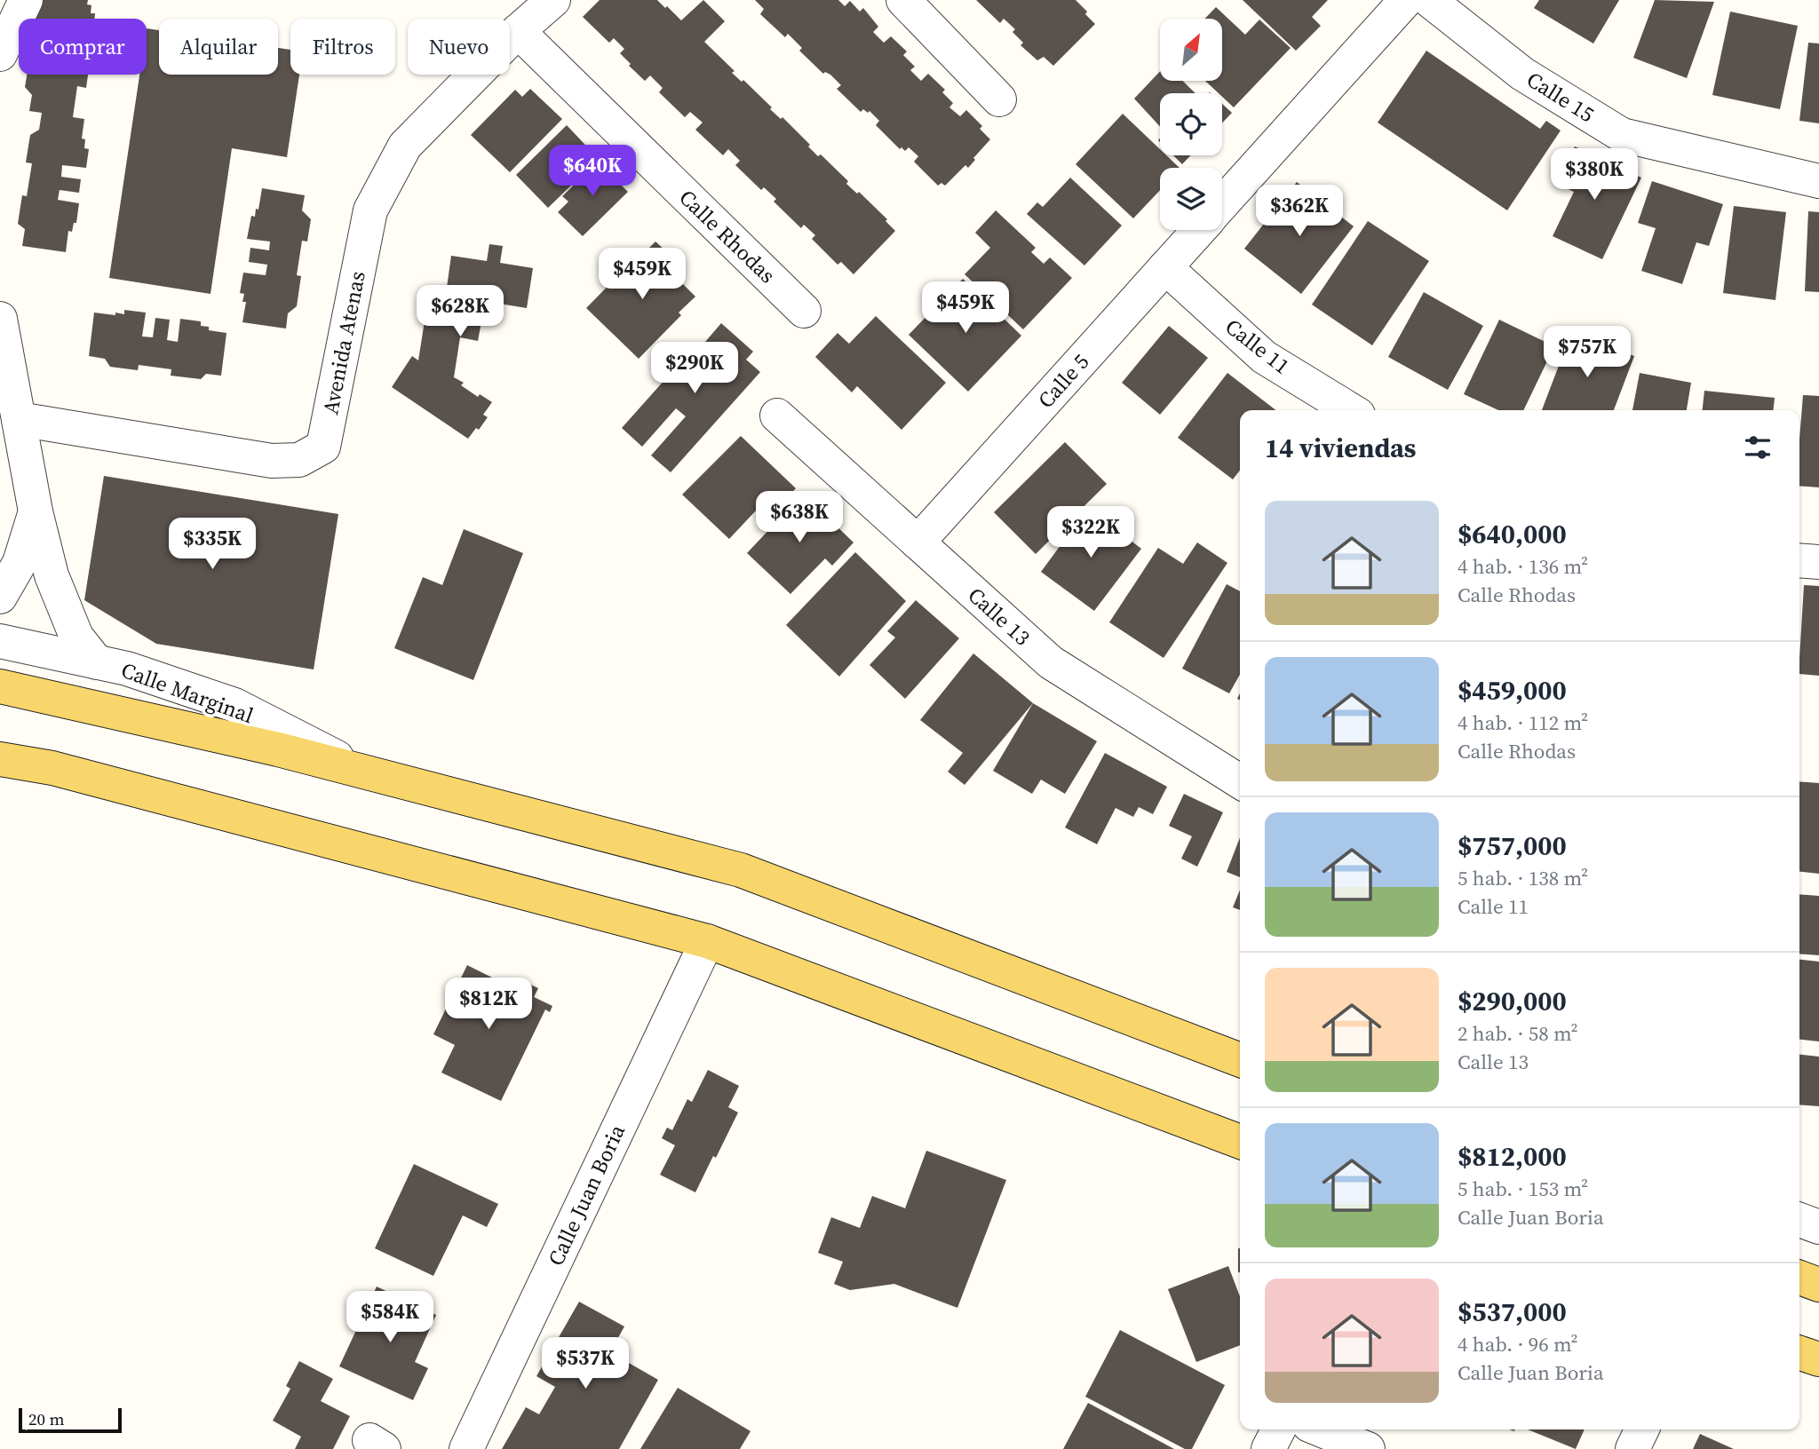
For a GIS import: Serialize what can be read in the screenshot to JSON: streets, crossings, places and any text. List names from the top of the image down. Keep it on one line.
{"streets":{"street":["Calle 15","Calle Rhodas","Avenida Atenas","Calle 11","Calle 5","Calle 13","Calle Marginal","Calle Juan Boria"]},"crossings":[["Calle Rhodas","Avenida Atenas"],["Calle 11","Calle 5"],["Calle 5","Calle 13"]],"scale_bar":"20 m","north":"top right","page":{"chip":["Comprar","Alquilar","Filtros","Nuevo"],"price":["$640K","$380K","$362K","$459K","$459K","$628K","$757K","$290K","$638K","$322K","$335K","$812K","$584K","$537K"],"heading":"14 viviendas","list":[{"name":"$640,000","note":"4 hab. · 136 m² · Calle Rhodas"},{"name":"$459,000","note":"4 hab. · 112 m² · Calle Rhodas"},{"name":"$757,000","note":"5 hab. · 138 m² · Calle 11"},{"name":"$290,000","note":"2 hab. · 58 m² · Calle 13"},{"name":"$812,000","note":"5 hab. · 153 m² · Calle Juan Boria"},{"name":"$537,000","note":"4 hab. · 96 m² · Calle Juan Boria"}],"scale":"20 m"}}
